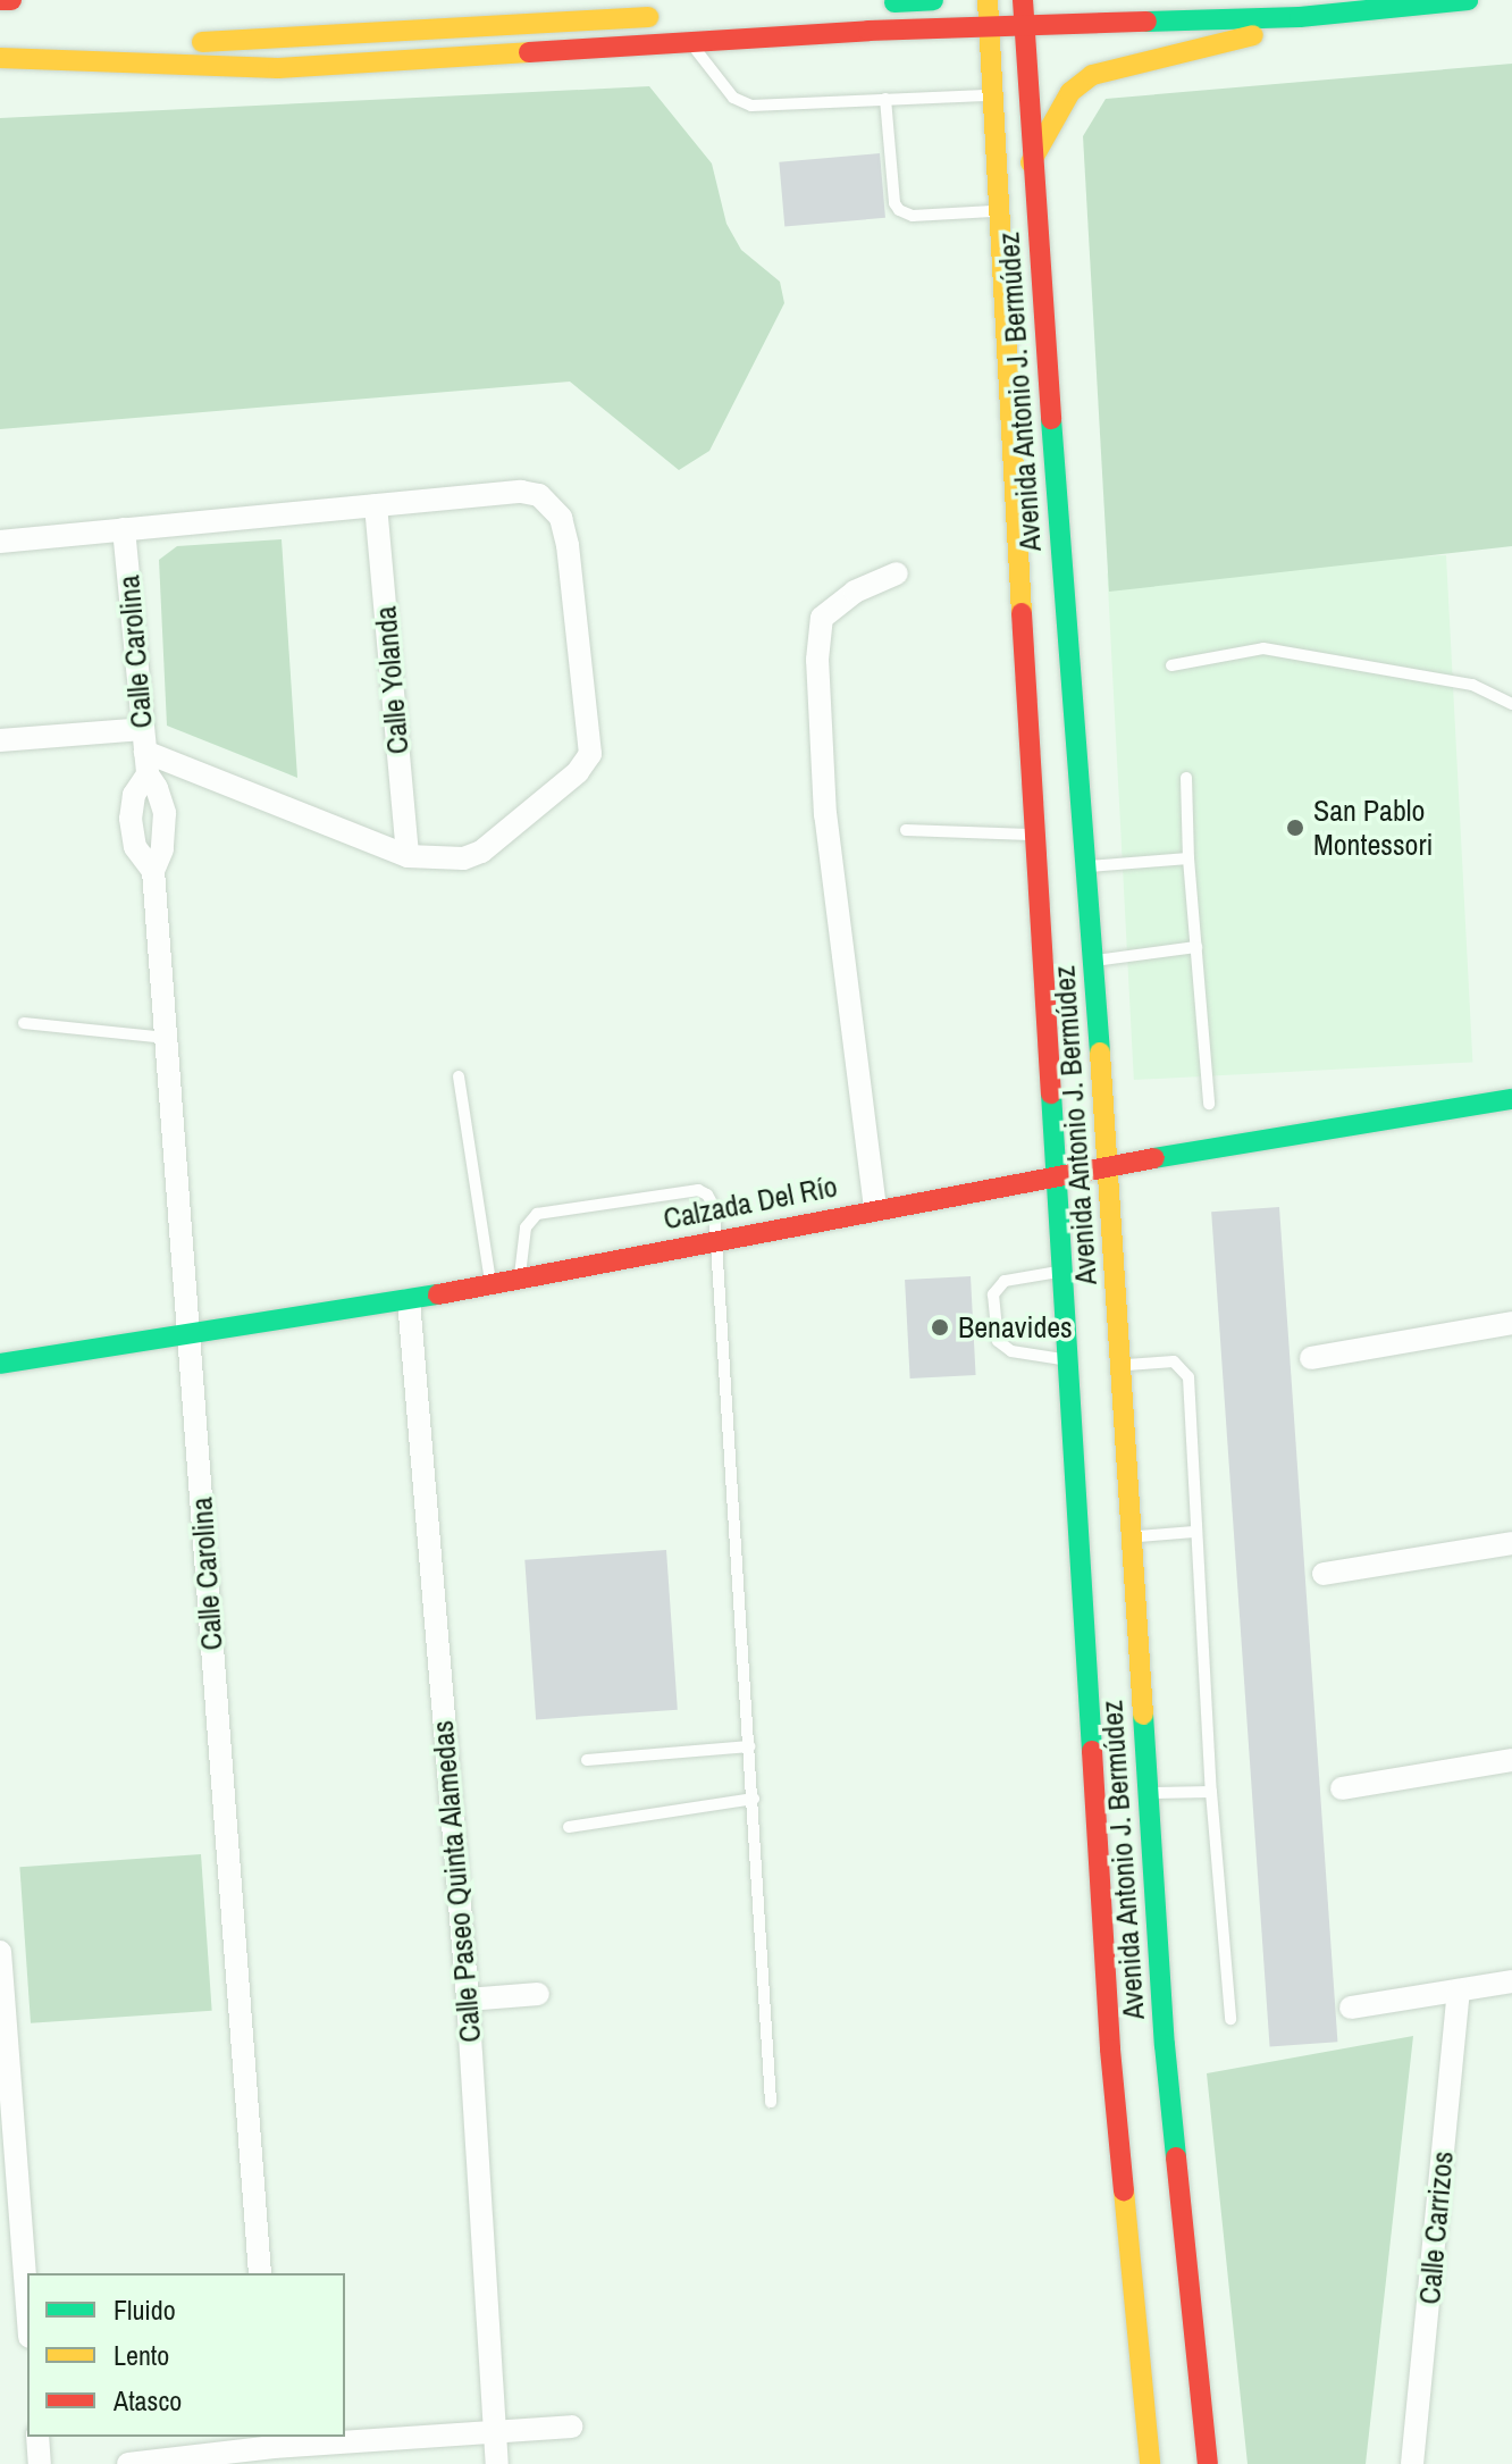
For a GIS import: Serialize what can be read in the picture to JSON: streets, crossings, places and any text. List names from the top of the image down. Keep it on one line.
{"streets":{"main road":["Avenida Antonio J. Bermúdez","Calzada Del Río"],"street":["Calle Carolina","Calle Yolanda","Calle Paseo Quinta Alamedas","Calle Carrizos"]},"crossings":[["Avenida Antonio J. Bermúdez","Calzada Del Río"],["Calle Carolina","Calzada Del Río"],["Calzada Del Río","Calle Paseo Quinta Alamedas"]],"places":["San Pablo Montessori","Benavides"],"legend":["Fluido","Lento","Atasco"]}
